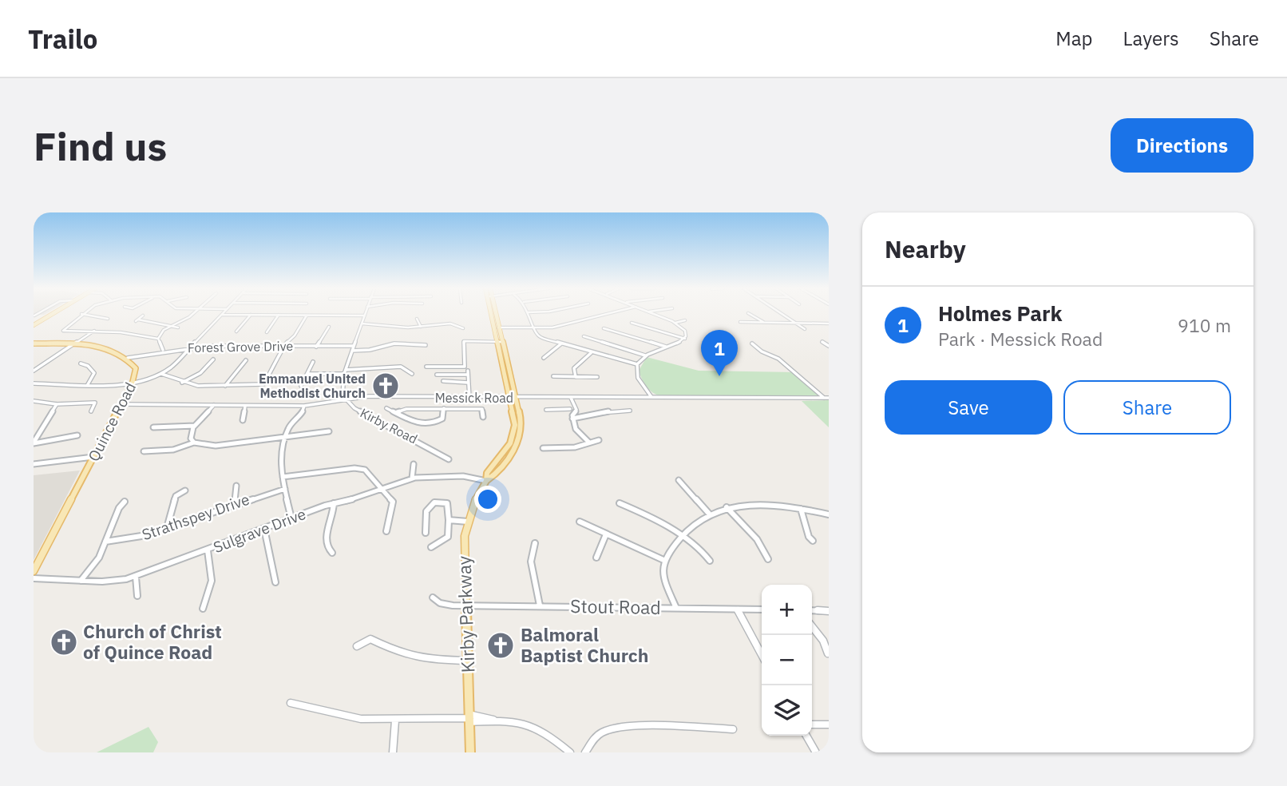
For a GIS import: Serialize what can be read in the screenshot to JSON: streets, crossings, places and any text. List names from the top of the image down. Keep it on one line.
{"streets":{"main road":["Quince Road","Kirby Parkway"],"street":["Forest Grove Drive","Messick Road","Kirby Road","Strathspey Drive","Sulgrave Drive","Stout Road"]},"crossings":[["Forest Grove Drive","Quince Road"],["Messick Road","Quince Road"],["Messick Road","Kirby Road"],["Messick Road","Kirby Parkway"],["Sulgrave Drive","Kirby Parkway"],["Stout Road","Kirby Parkway"]],"places":{"church":["Emmanuel United Methodist Church","Church of Christ of Quince Road","Balmoral Baptist Church"]},"page":{"header":"Trailo","nav":["Map","Layers","Share"],"buttons":["Directions",["Save","Share"]],"title":"Find us","heading":"Nearby","list":[{"mark":"1","name":"Holmes Park","note":"Park · Messick Road","value":"910 m"}],"pins":"1","map_buttons":["+","−"]}}
